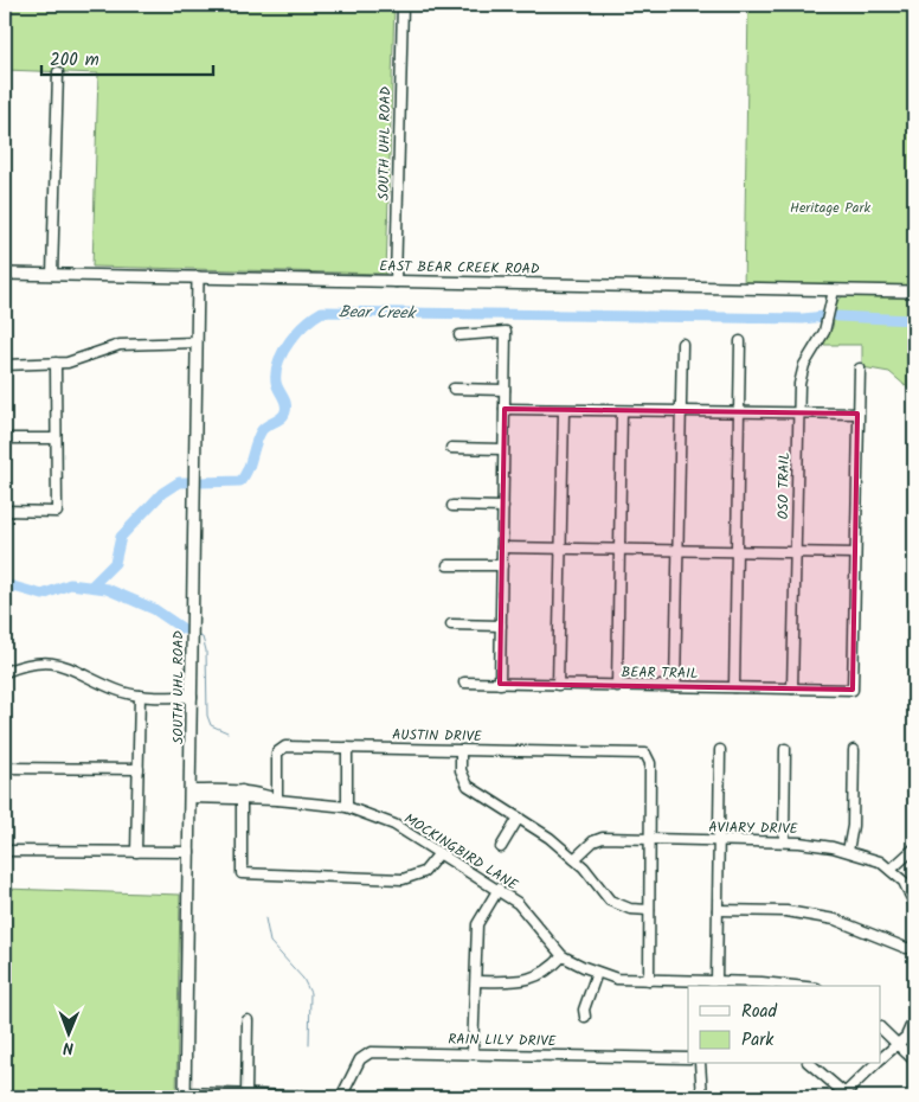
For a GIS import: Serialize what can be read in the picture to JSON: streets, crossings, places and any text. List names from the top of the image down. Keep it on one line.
{"streets":{"main road":["SOUTH UHL ROAD","EAST BEAR CREEK ROAD"],"street":["OSO TRAIL","BEAR TRAIL","AUSTIN DRIVE","AVIARY DRIVE","MOCKINGBIRD LANE","RAIN LILY DRIVE"]},"crossings":[["SOUTH UHL ROAD","EAST BEAR CREEK ROAD"],["SOUTH UHL ROAD","MOCKINGBIRD LANE"],["EAST BEAR CREEK ROAD","OSO TRAIL"],["OSO TRAIL","BEAR TRAIL"],["AUSTIN DRIVE","AVIARY DRIVE"],["AUSTIN DRIVE","MOCKINGBIRD LANE"]],"water":["Bear Creek"],"parks":["Heritage Park"],"legend":["Road","Park"],"scale_bar":"200 m","north":"bottom"}
